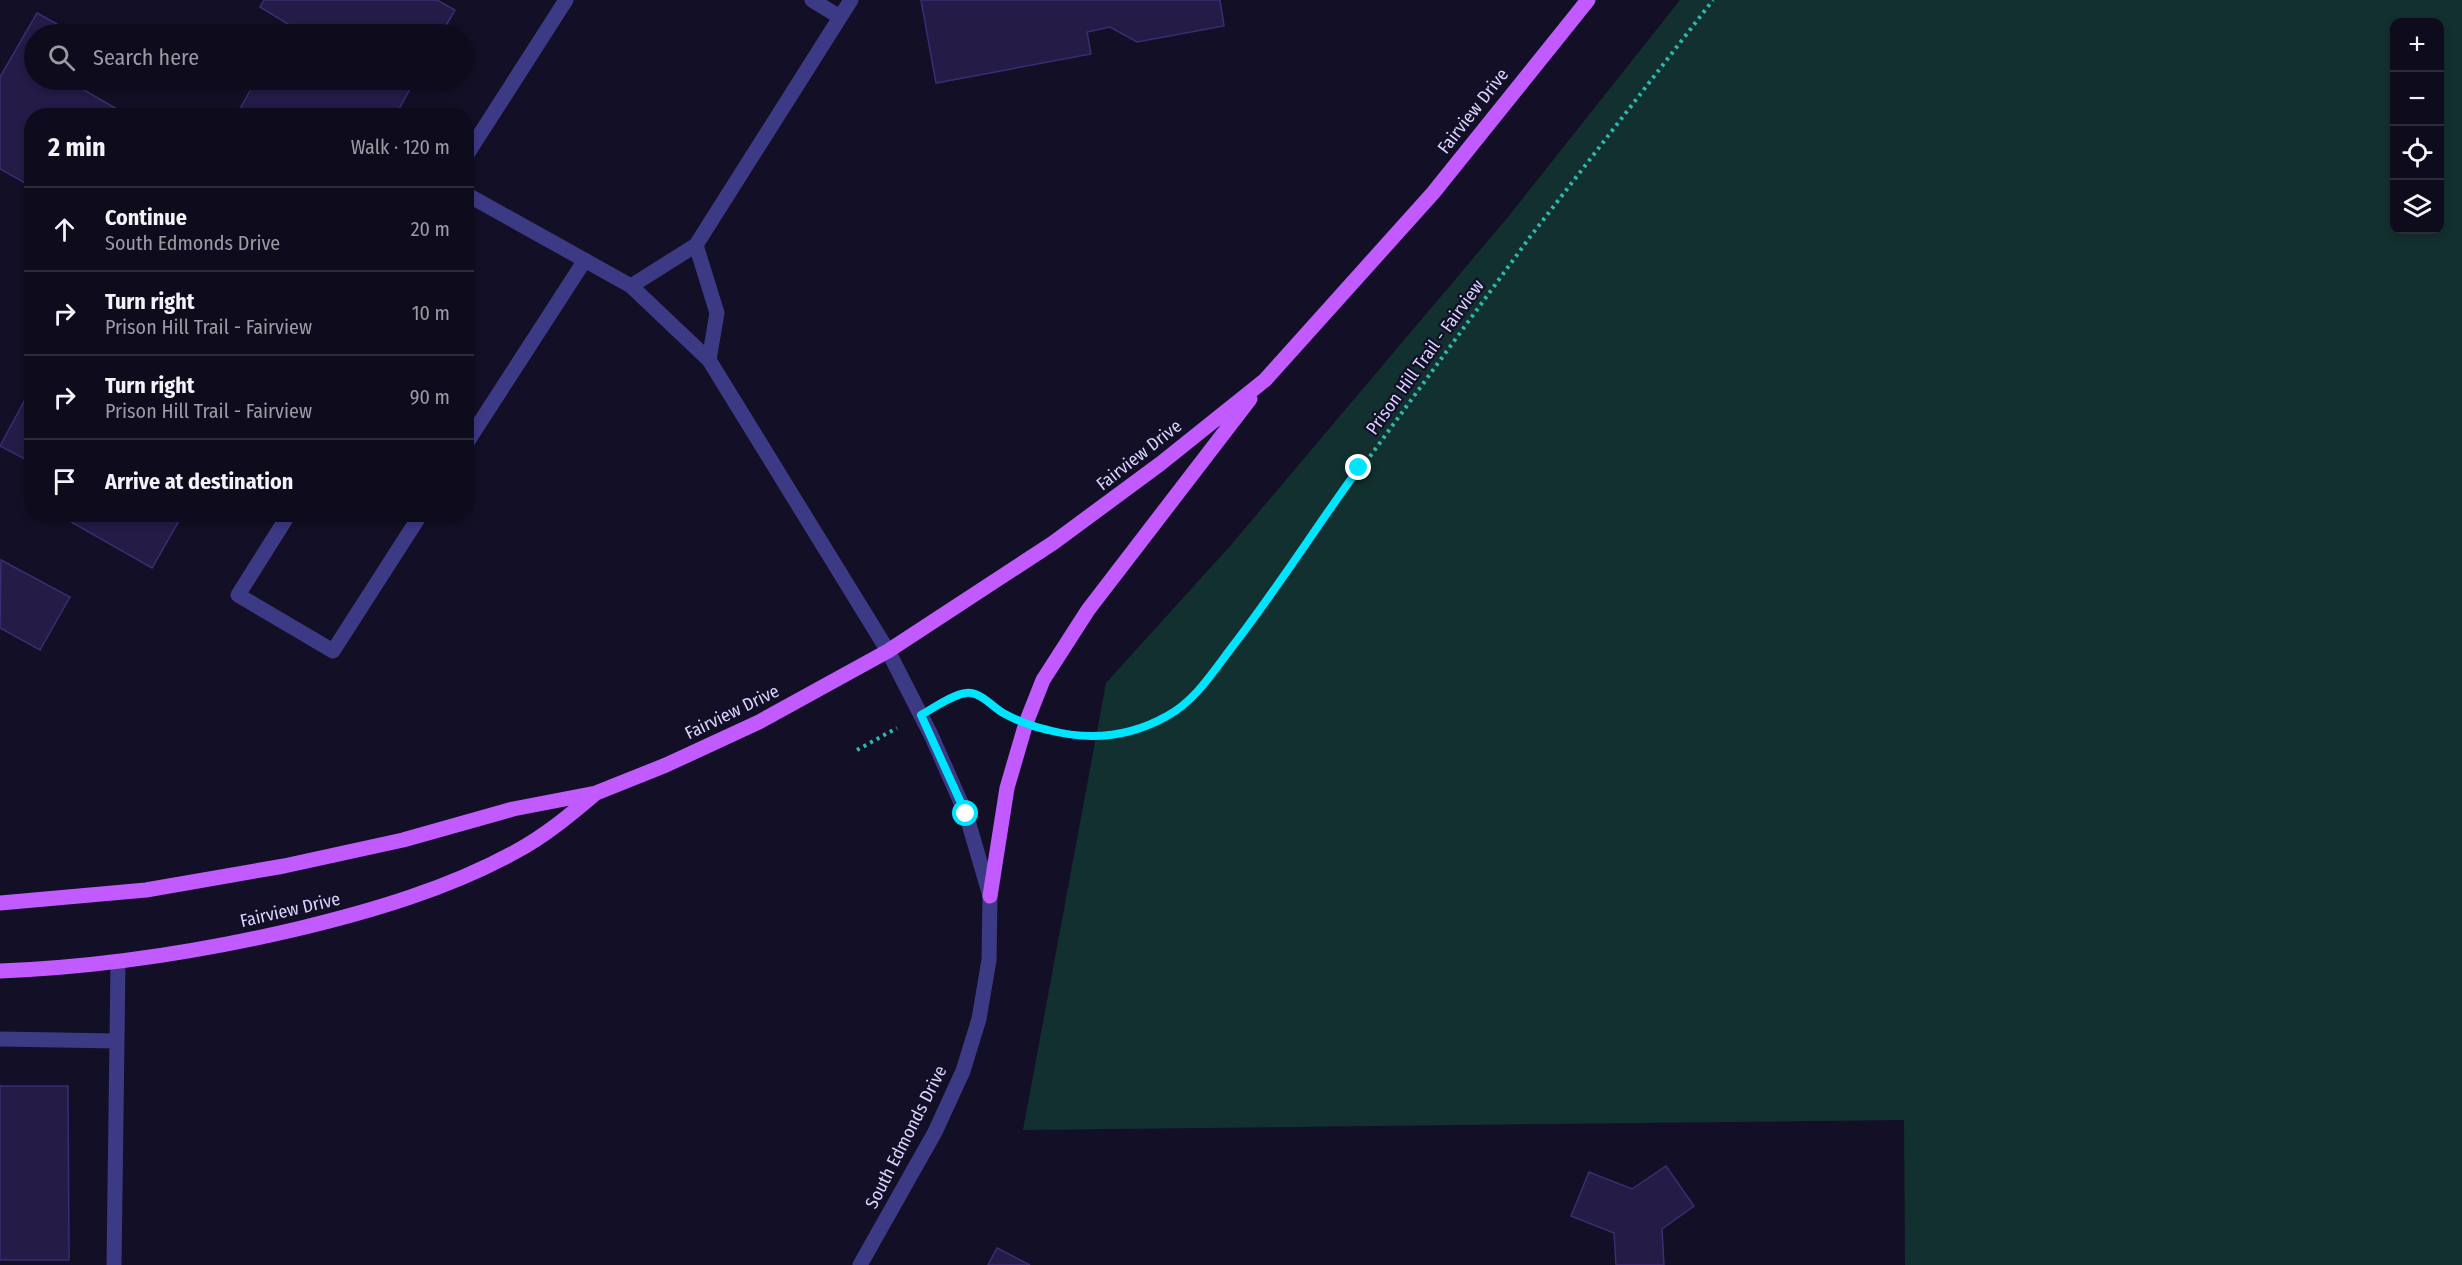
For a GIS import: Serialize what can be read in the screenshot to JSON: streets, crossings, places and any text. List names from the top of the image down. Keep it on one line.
{"streets":{"main road":["Fairview Drive"],"street":["South Edmonds Drive"],"path":["Prison Hill Trail - Fairview"]},"crossings":[["Fairview Drive","South Edmonds Drive"],["Prison Hill Trail - Fairview","South Edmonds Drive"]],"page":{"map_buttons":["+","−"],"search":"Search here","heading":["2 min","Walk · 120 m"],"list":[["Continue","South Edmonds Drive","20 m"],["Turn right","Prison Hill Trail - Fairview","10 m"],["Turn right","Prison Hill Trail - Fairview","90 m"],"Arrive at destination"]}}
